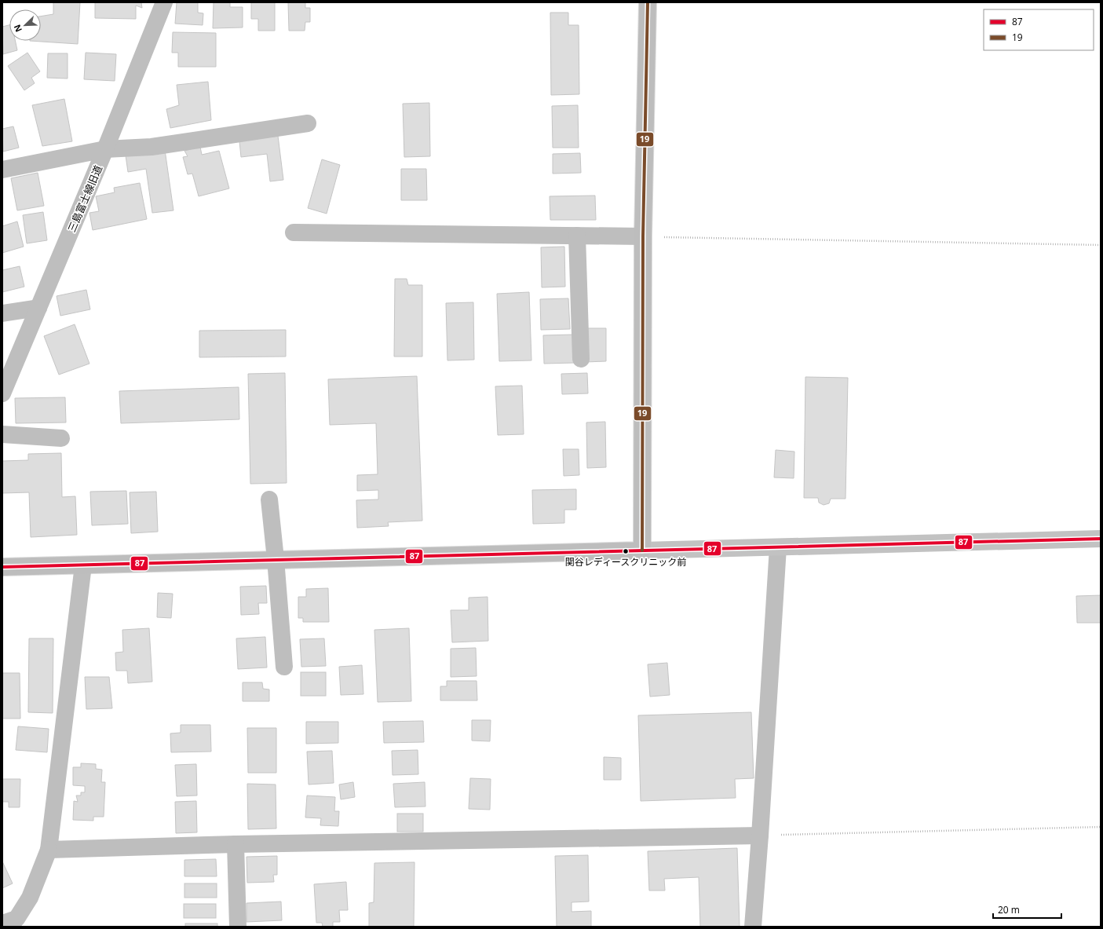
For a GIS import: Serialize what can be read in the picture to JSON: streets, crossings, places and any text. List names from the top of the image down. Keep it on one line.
{"streets":{"street":["三島富士線旧道"]},"places":["関谷レディースクリニック前"],"lines":["transit line 19","transit line 87"],"legend":["87","19"],"scale_bar":"20 m","north":"bottom left"}
